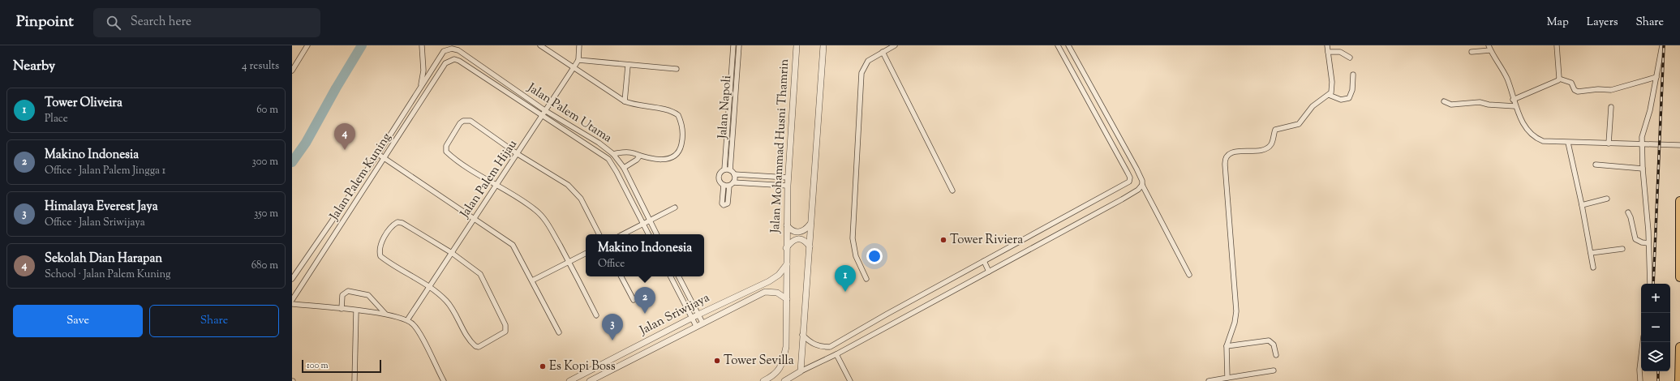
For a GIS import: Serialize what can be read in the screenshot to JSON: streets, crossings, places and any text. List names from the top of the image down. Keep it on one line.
{"streets":{"street":["Jalan Napoli","Jalan Palem Utama","Jalan Mohammad Husni Thamrin","Jalan Palem Kuning","Jalan Palem Hijau","Jalan Sriwijaya"]},"crossings":[["Jalan Palem Utama","Jalan Palem Kuning"],["Jalan Palem Utama","Jalan Palem Hijau"],["Jalan Mohammad Husni Thamrin","Jalan Sriwijaya"]],"places":["Tower Riviera","Tower Sevilla","Es Kopi Boss"],"scale_bar":"100 m","page":{"header":"Pinpoint","search":"Search here","nav":["Map","Layers","Share"],"heading":["Nearby","4 results"],"list":[{"mark":"1","name":"Tower Oliveira","note":"Place","value":"60 m"},{"mark":"2","name":"Makino Indonesia","note":"Office · Jalan Palem Jingga 1","value":"300 m"},{"mark":"3","name":"Himalaya Everest Jaya","note":"Office · Jalan Sriwijaya","value":"350 m"},{"mark":"4","name":"Sekolah Dian Harapan","note":"School · Jalan Palem Kuning","value":"680 m"}],"pins":["4","1","2","3"],"popup":["Makino Indonesia","Office"],"map_buttons":["+","−"],"buttons":["Save","Share"],"scale":"100 m"}}
